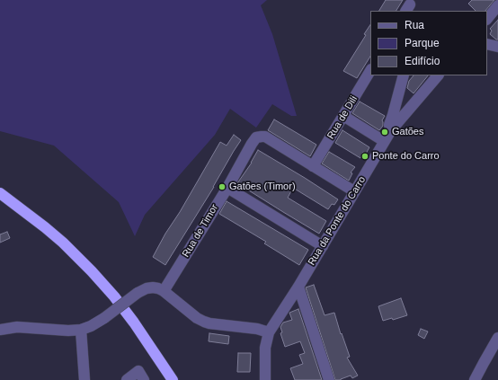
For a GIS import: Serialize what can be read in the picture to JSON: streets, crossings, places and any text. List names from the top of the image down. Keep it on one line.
{"streets":{"street":["Rua de Dili","Rua da Ponte do Carro","Rua de Timor"]},"crossings":[["Rua de Dili","Rua de Timor"],["Rua da Ponte do Carro","Rua de Timor"]],"places":["Gatões","Ponte do Carro","Gatões (Timor)"],"legend":["Rua","Parque","Edifício"]}
